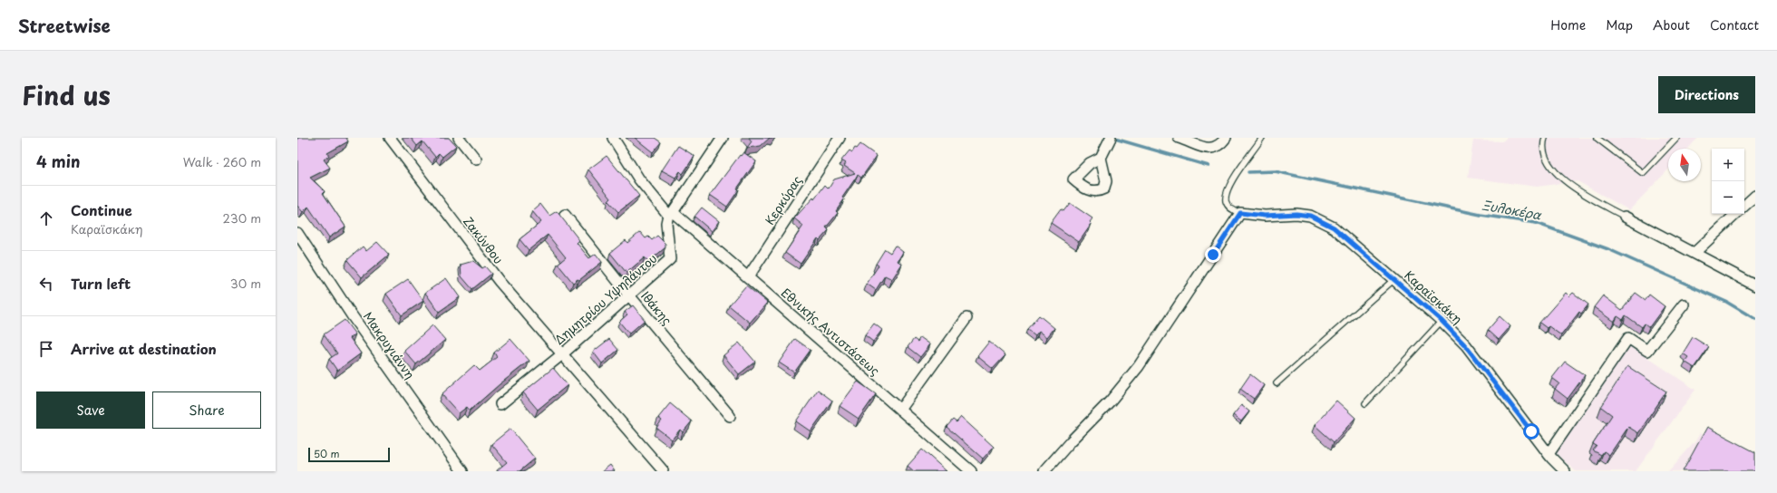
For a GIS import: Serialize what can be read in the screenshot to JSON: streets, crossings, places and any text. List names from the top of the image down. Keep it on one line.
{"streets":{"street":["Κερκύρας","Ζακύνθου","Καραϊσκάκη","Δημητρίου Υψηλάντου","Ιθάκης","Εθνικής Αντιστάσεως","Μακρυγιάννη"]},"crossings":[["Κερκύρας","Εθνικής Αντιστάσεως"],["Ζακύνθου","Δημητρίου Υψηλάντου"],["Δημητρίου Υψηλάντου","Ιθάκης"],["Δημητρίου Υψηλάντου","Εθνικής Αντιστάσεως"]],"water":["Ξυλοκέρα"],"scale_bar":"50 m","north":"top","page":{"header":"Streetwise","nav":["Home","Map","About","Contact"],"title":"Find us","buttons":["Directions",["Save","Share"]],"heading":["4 min","Walk · 260 m"],"map_buttons":["+","−"],"list":[["Continue","Καραϊσκάκη","230 m"],["Turn left","30 m"],"Arrive at destination"],"scale":"50 m"}}
